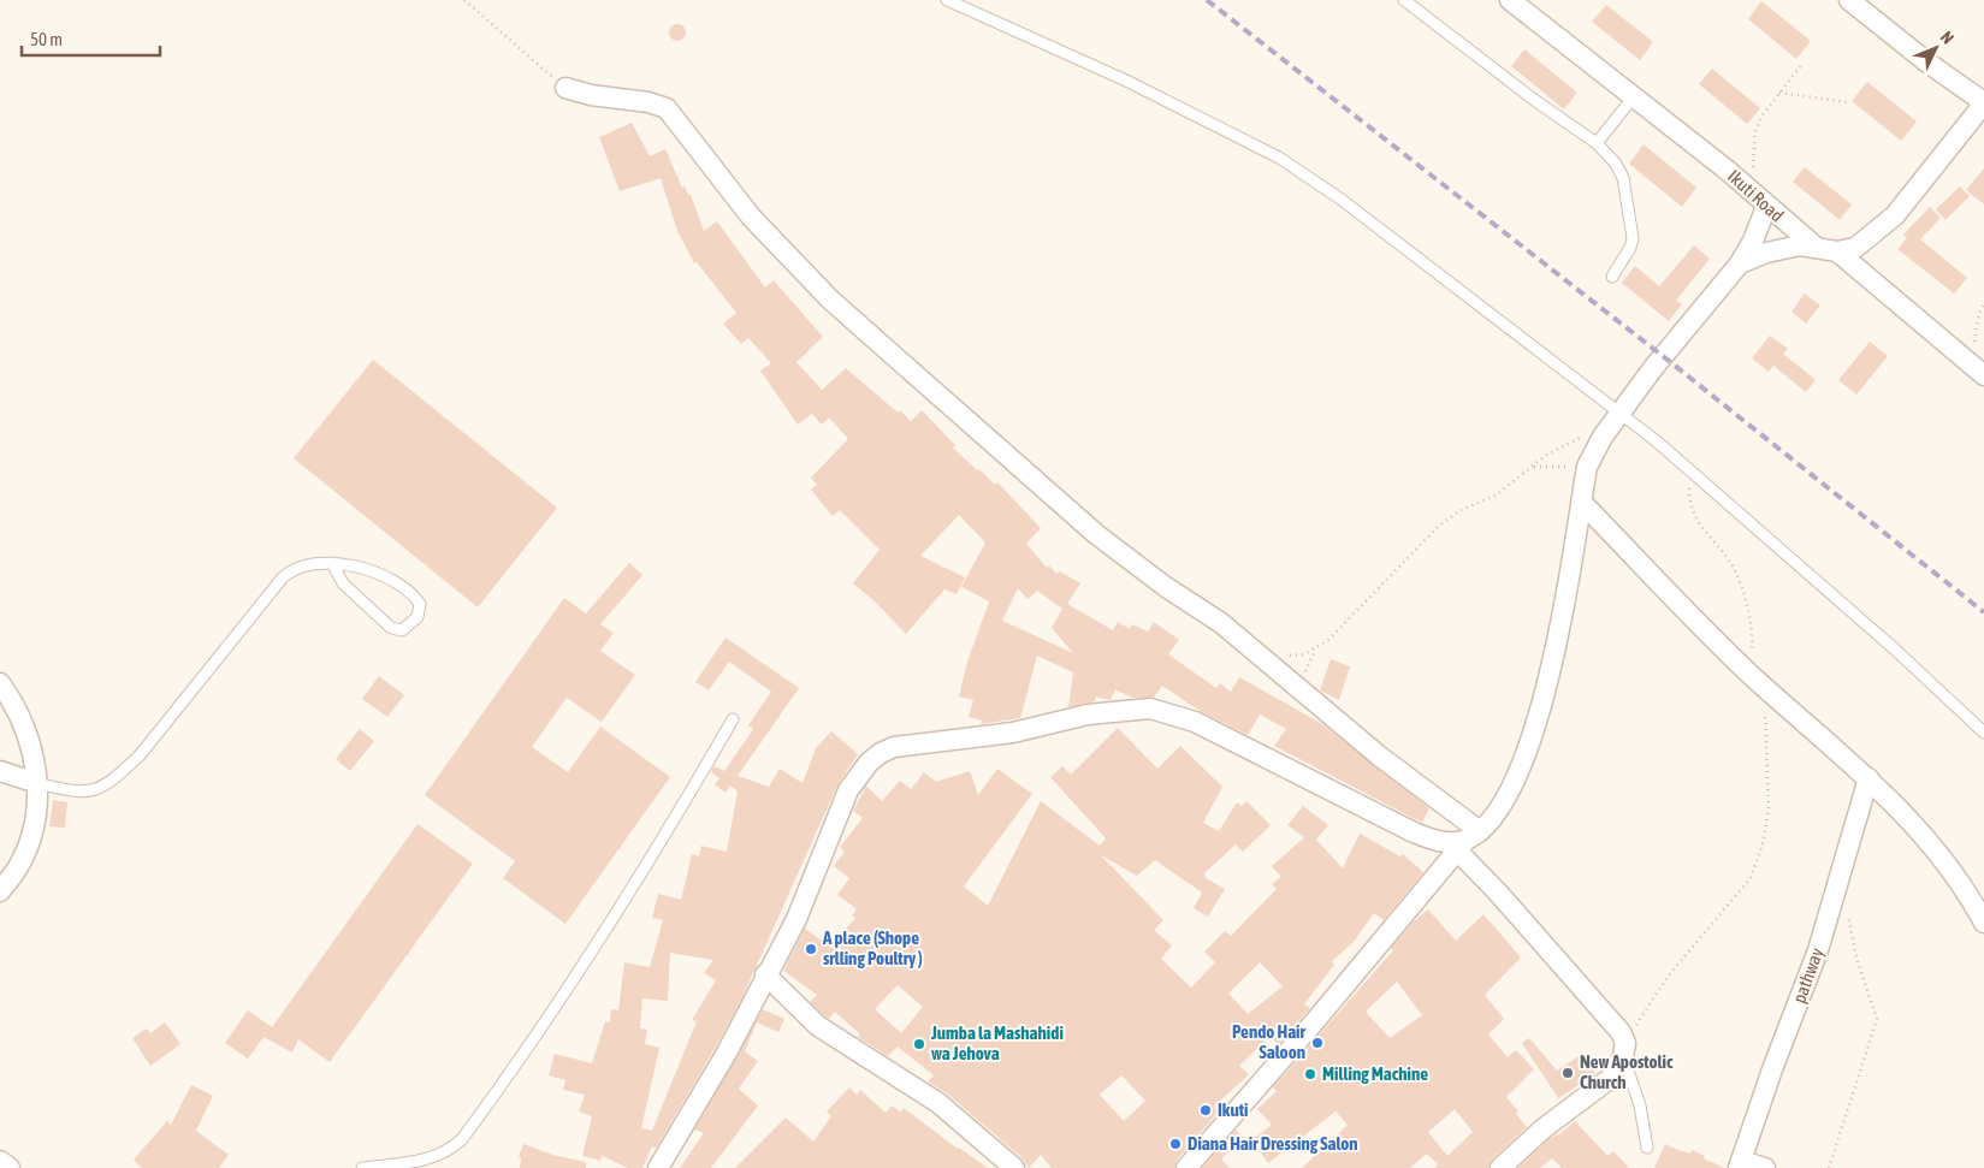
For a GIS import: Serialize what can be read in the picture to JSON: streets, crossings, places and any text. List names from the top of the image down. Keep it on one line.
{"streets":{"street":["Ikuti Road","pathway"]},"places":["A place (Shope srlling Poultry )","Pendo Hair Saloon","Jumba la Mashahidi wa Jehova","New Apostolic Church","Milling Machine","Ikuti","Diana Hair Dressing Salon"],"scale_bar":"50 m","north":"top right"}
